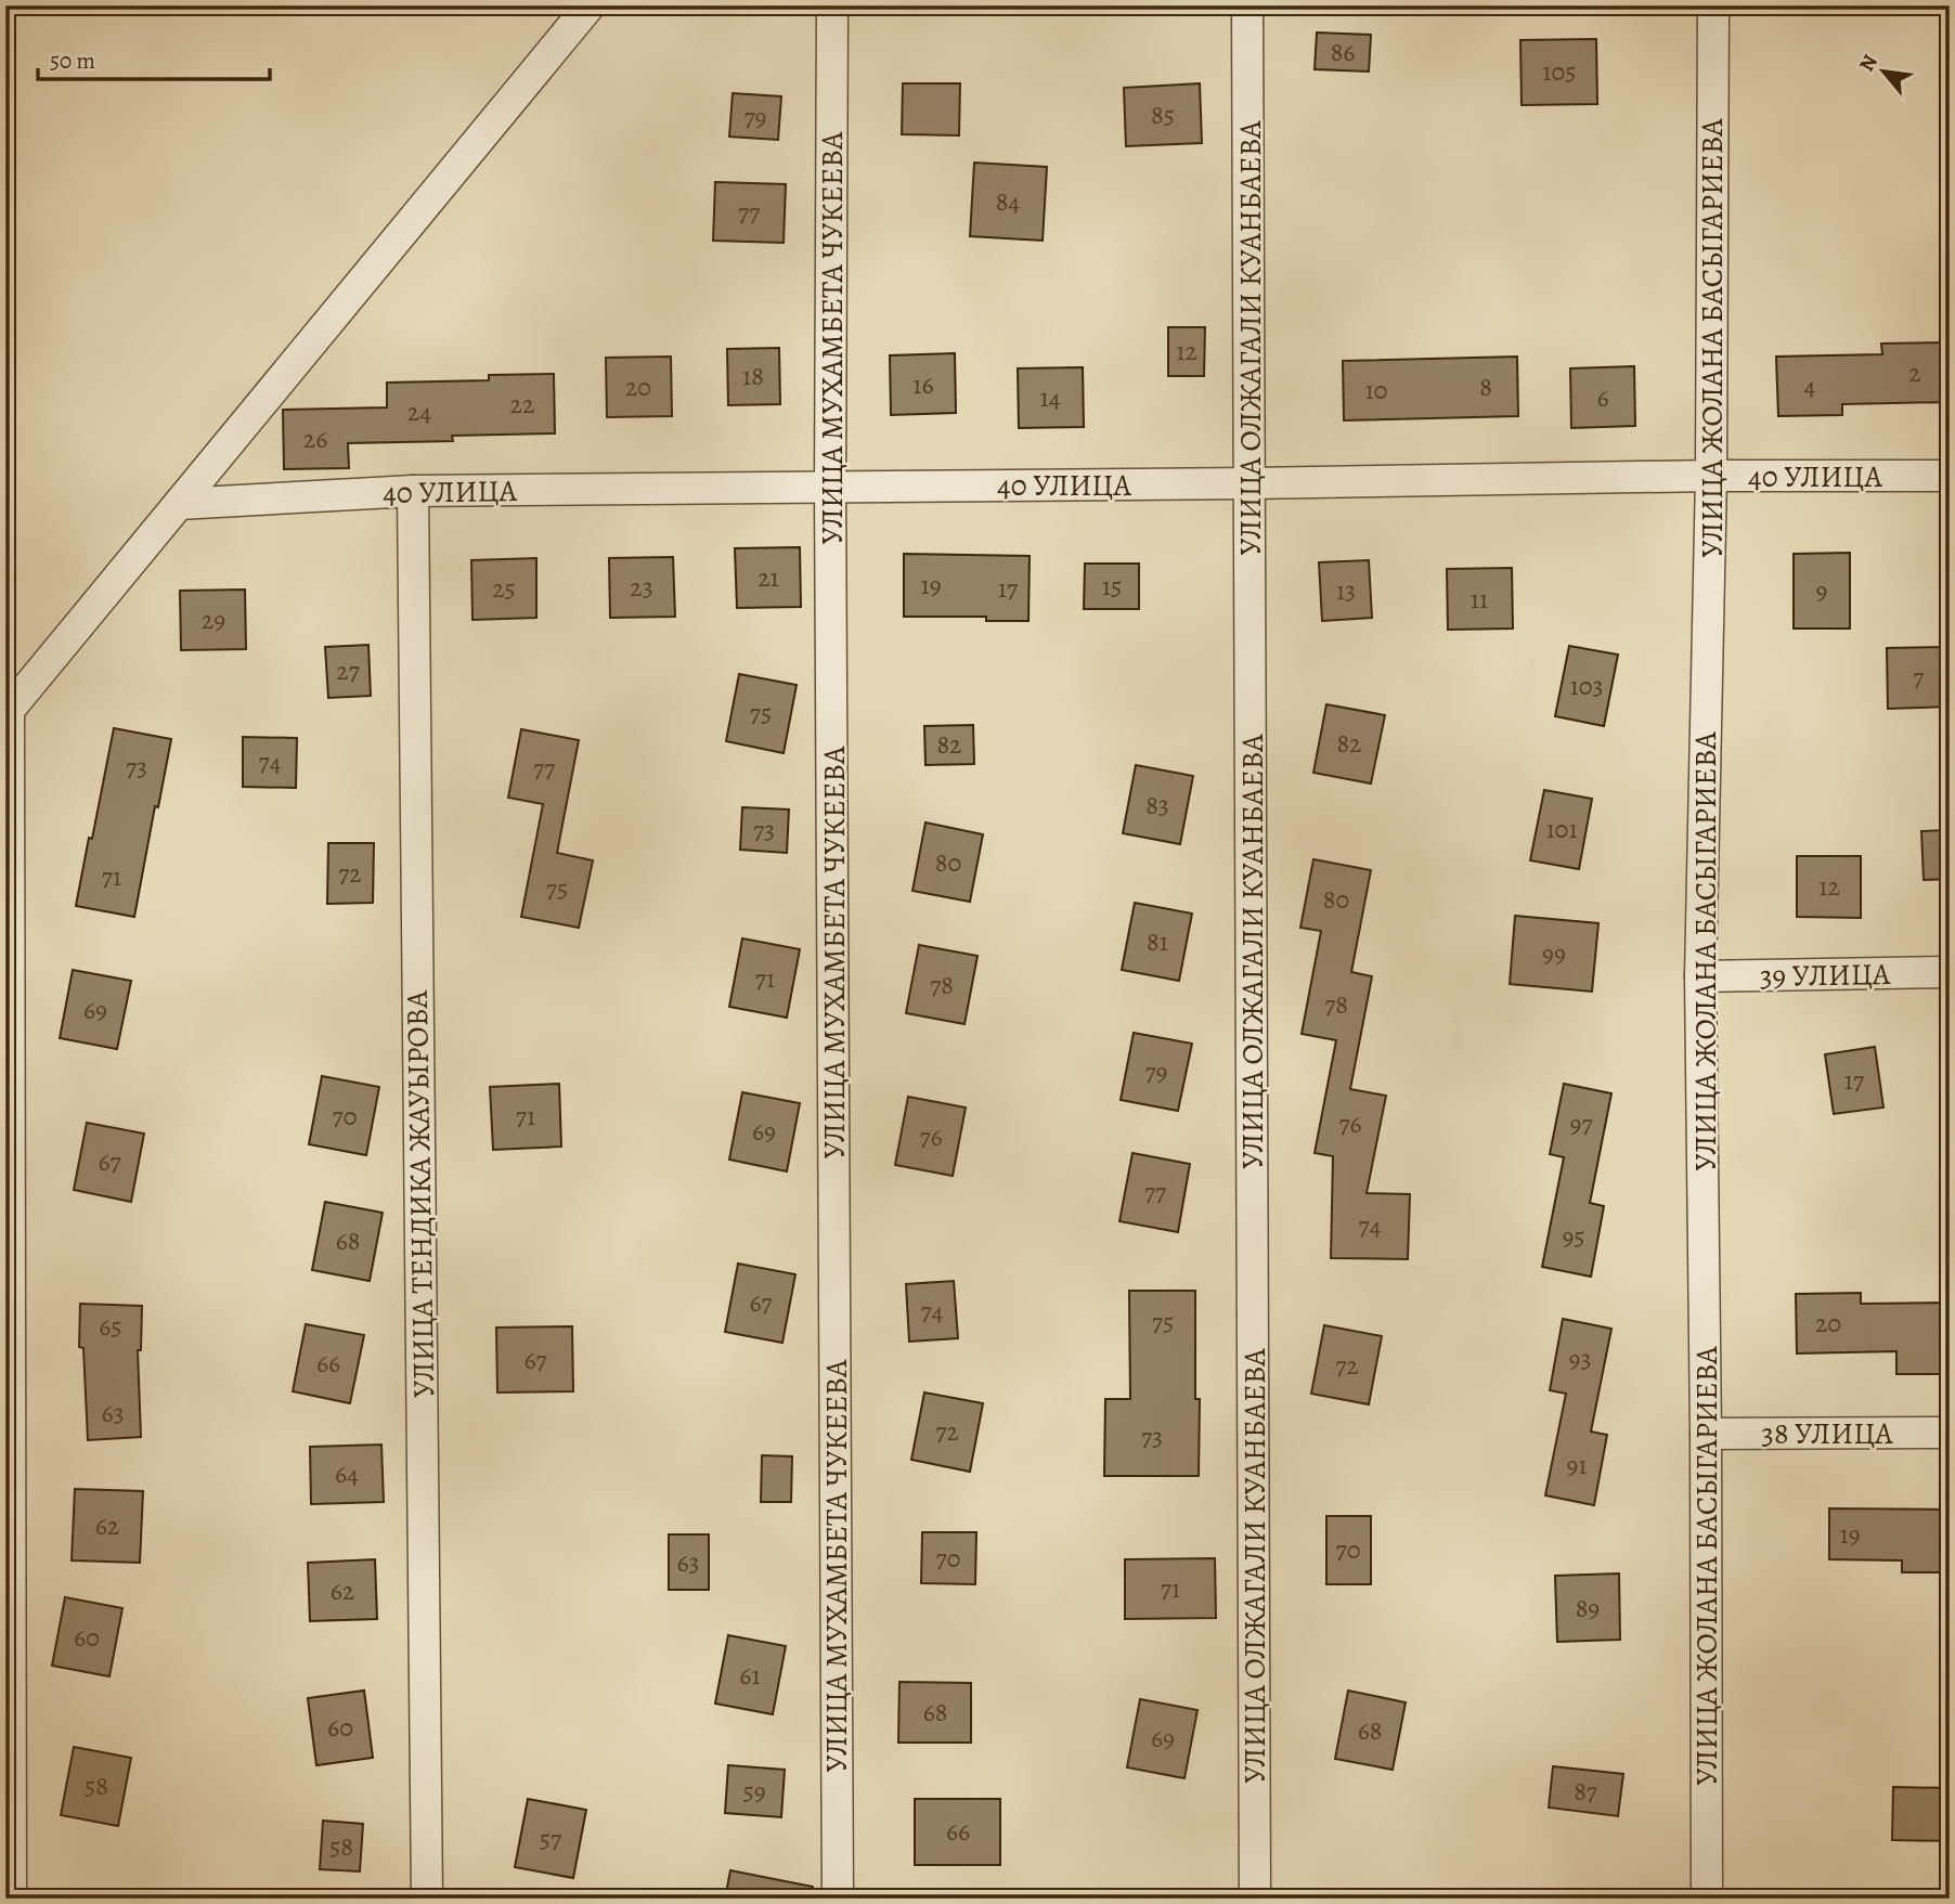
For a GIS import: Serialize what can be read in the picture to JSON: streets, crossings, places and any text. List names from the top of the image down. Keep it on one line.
{"streets":{"street":["УЛИЦА МУХАМБЕТА ЧУКЕЕВА","УЛИЦА ОЛЖАГАЛИ КУАНБАЕВА","УЛИЦА ЖОЛАНА БАСЫГАРИЕВА","40 УЛИЦА","39 УЛИЦА","УЛИЦА ТЕНДИКА ЖАУЫРОВА","38 УЛИЦА"]},"crossings":[["УЛИЦА МУХАМБЕТА ЧУКЕЕВА","40 УЛИЦА"],["УЛИЦА ОЛЖАГАЛИ КУАНБАЕВА","40 УЛИЦА"],["УЛИЦА ЖОЛАНА БАСЫГАРИЕВА","40 УЛИЦА"],["УЛИЦА ЖОЛАНА БАСЫГАРИЕВА","39 УЛИЦА"],["УЛИЦА ЖОЛАНА БАСЫГАРИЕВА","38 УЛИЦА"],["40 УЛИЦА","УЛИЦА ТЕНДИКА ЖАУЫРОВА"]],"house_numbers":["86","105","85","79","84","77","12","2","18","16","4","20","8","10","14","6","22","24","26","21","19","15","23","25","17","13","9","11","29","27","7","103","75","82","82","74","73","77","83","101","73","80","72","71","12","75","80","81","99","71","78","78","69","79","17","70","71","76","97","69","76","67","77","74","95","68","67","74","75","20","65","93","67","66","72","63","72","73","91","64","62","19","70","70","63","71","62","89","60","61","68","60","68","69","58","59","87","66","57","58"],"scale_bar":"50 m","north":"top left"}
